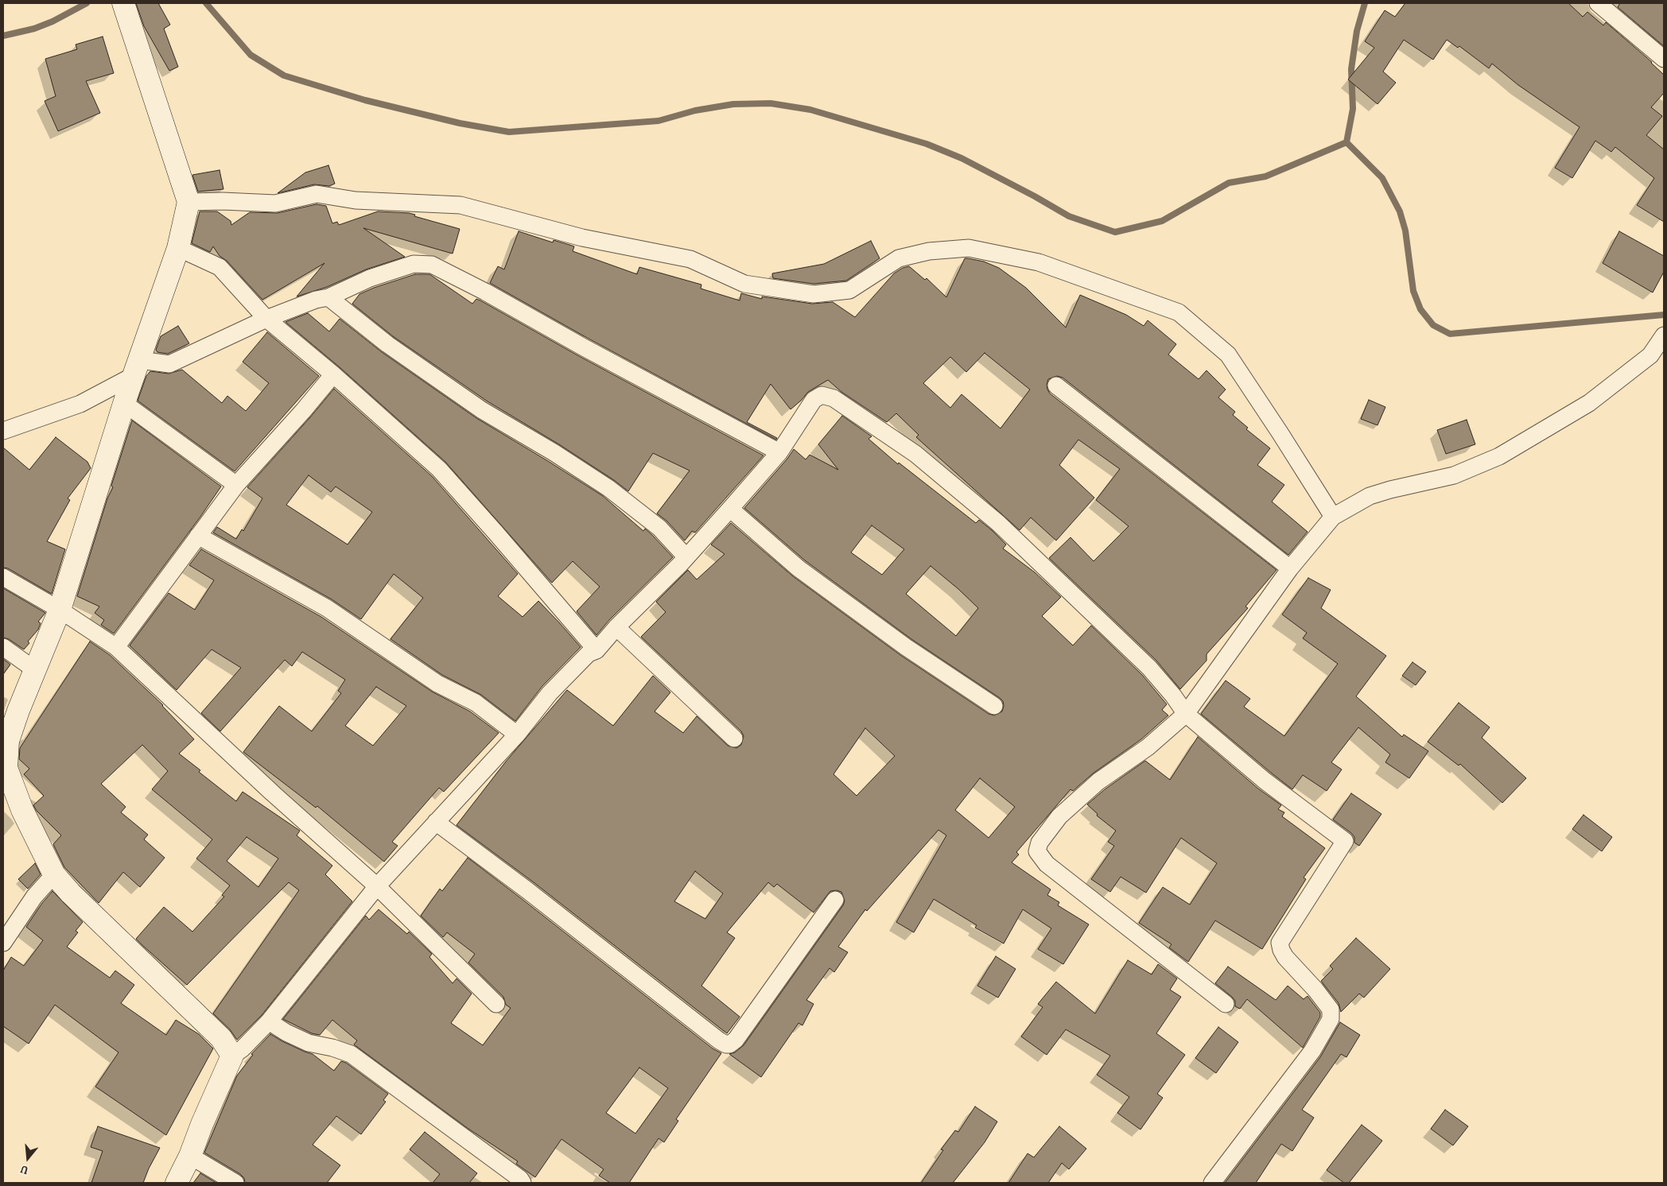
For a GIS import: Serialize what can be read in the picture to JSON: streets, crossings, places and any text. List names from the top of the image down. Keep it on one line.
{"north":"bottom"}
